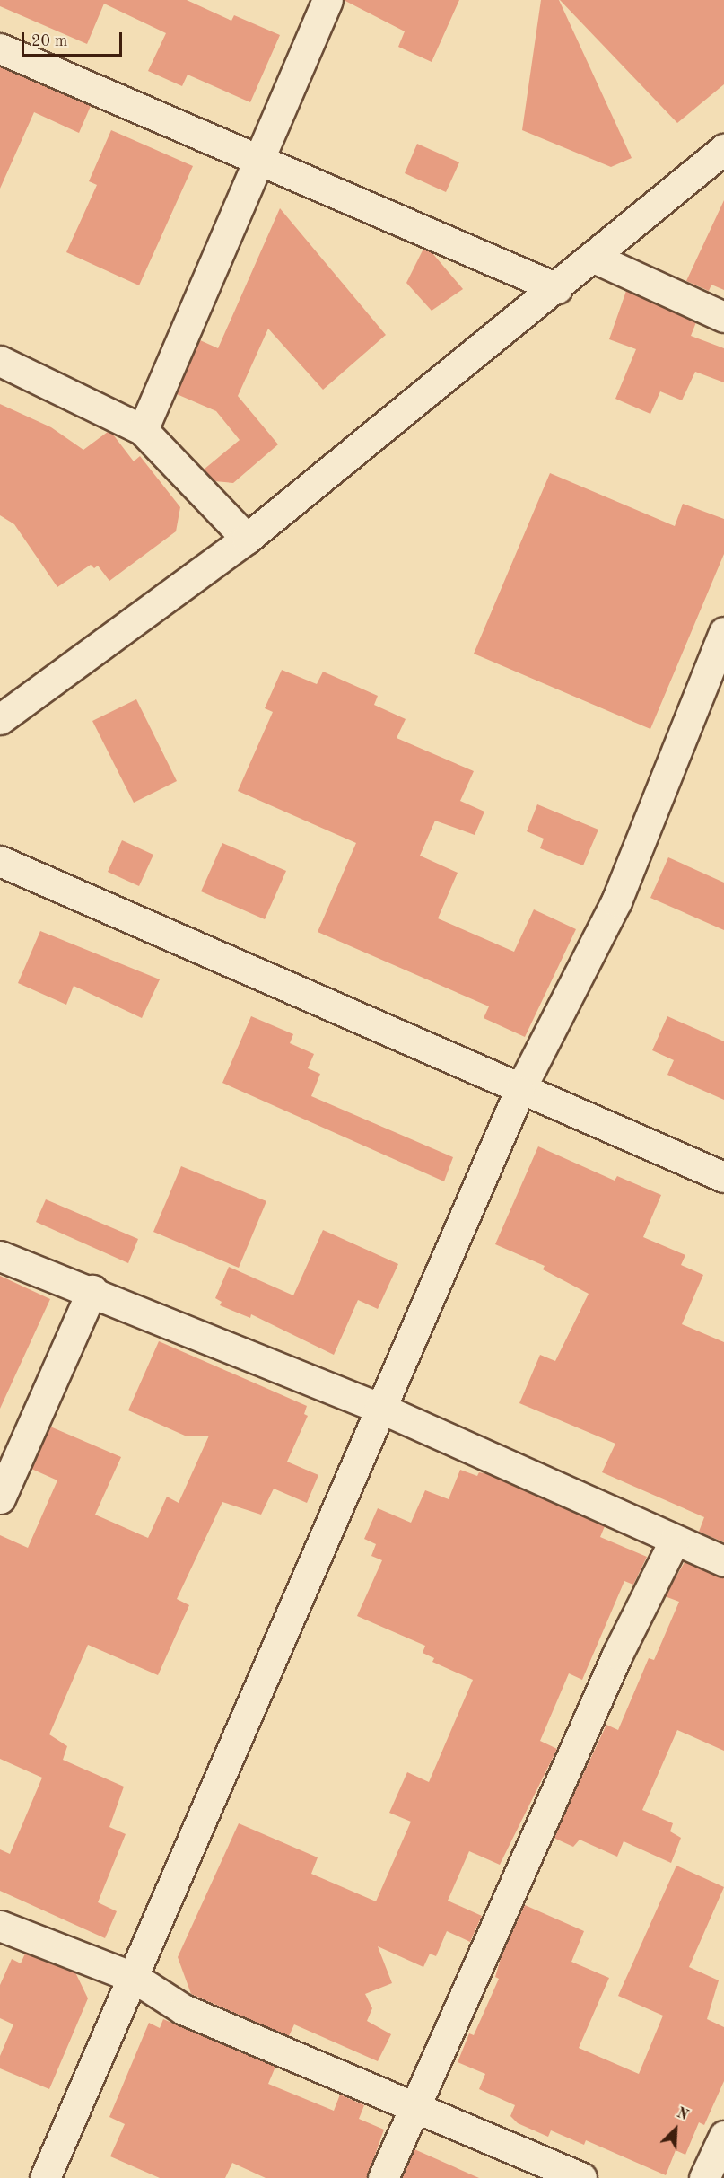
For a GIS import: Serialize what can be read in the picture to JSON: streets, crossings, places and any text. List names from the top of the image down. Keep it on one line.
{"scale_bar":"20 m","north":"top right"}
